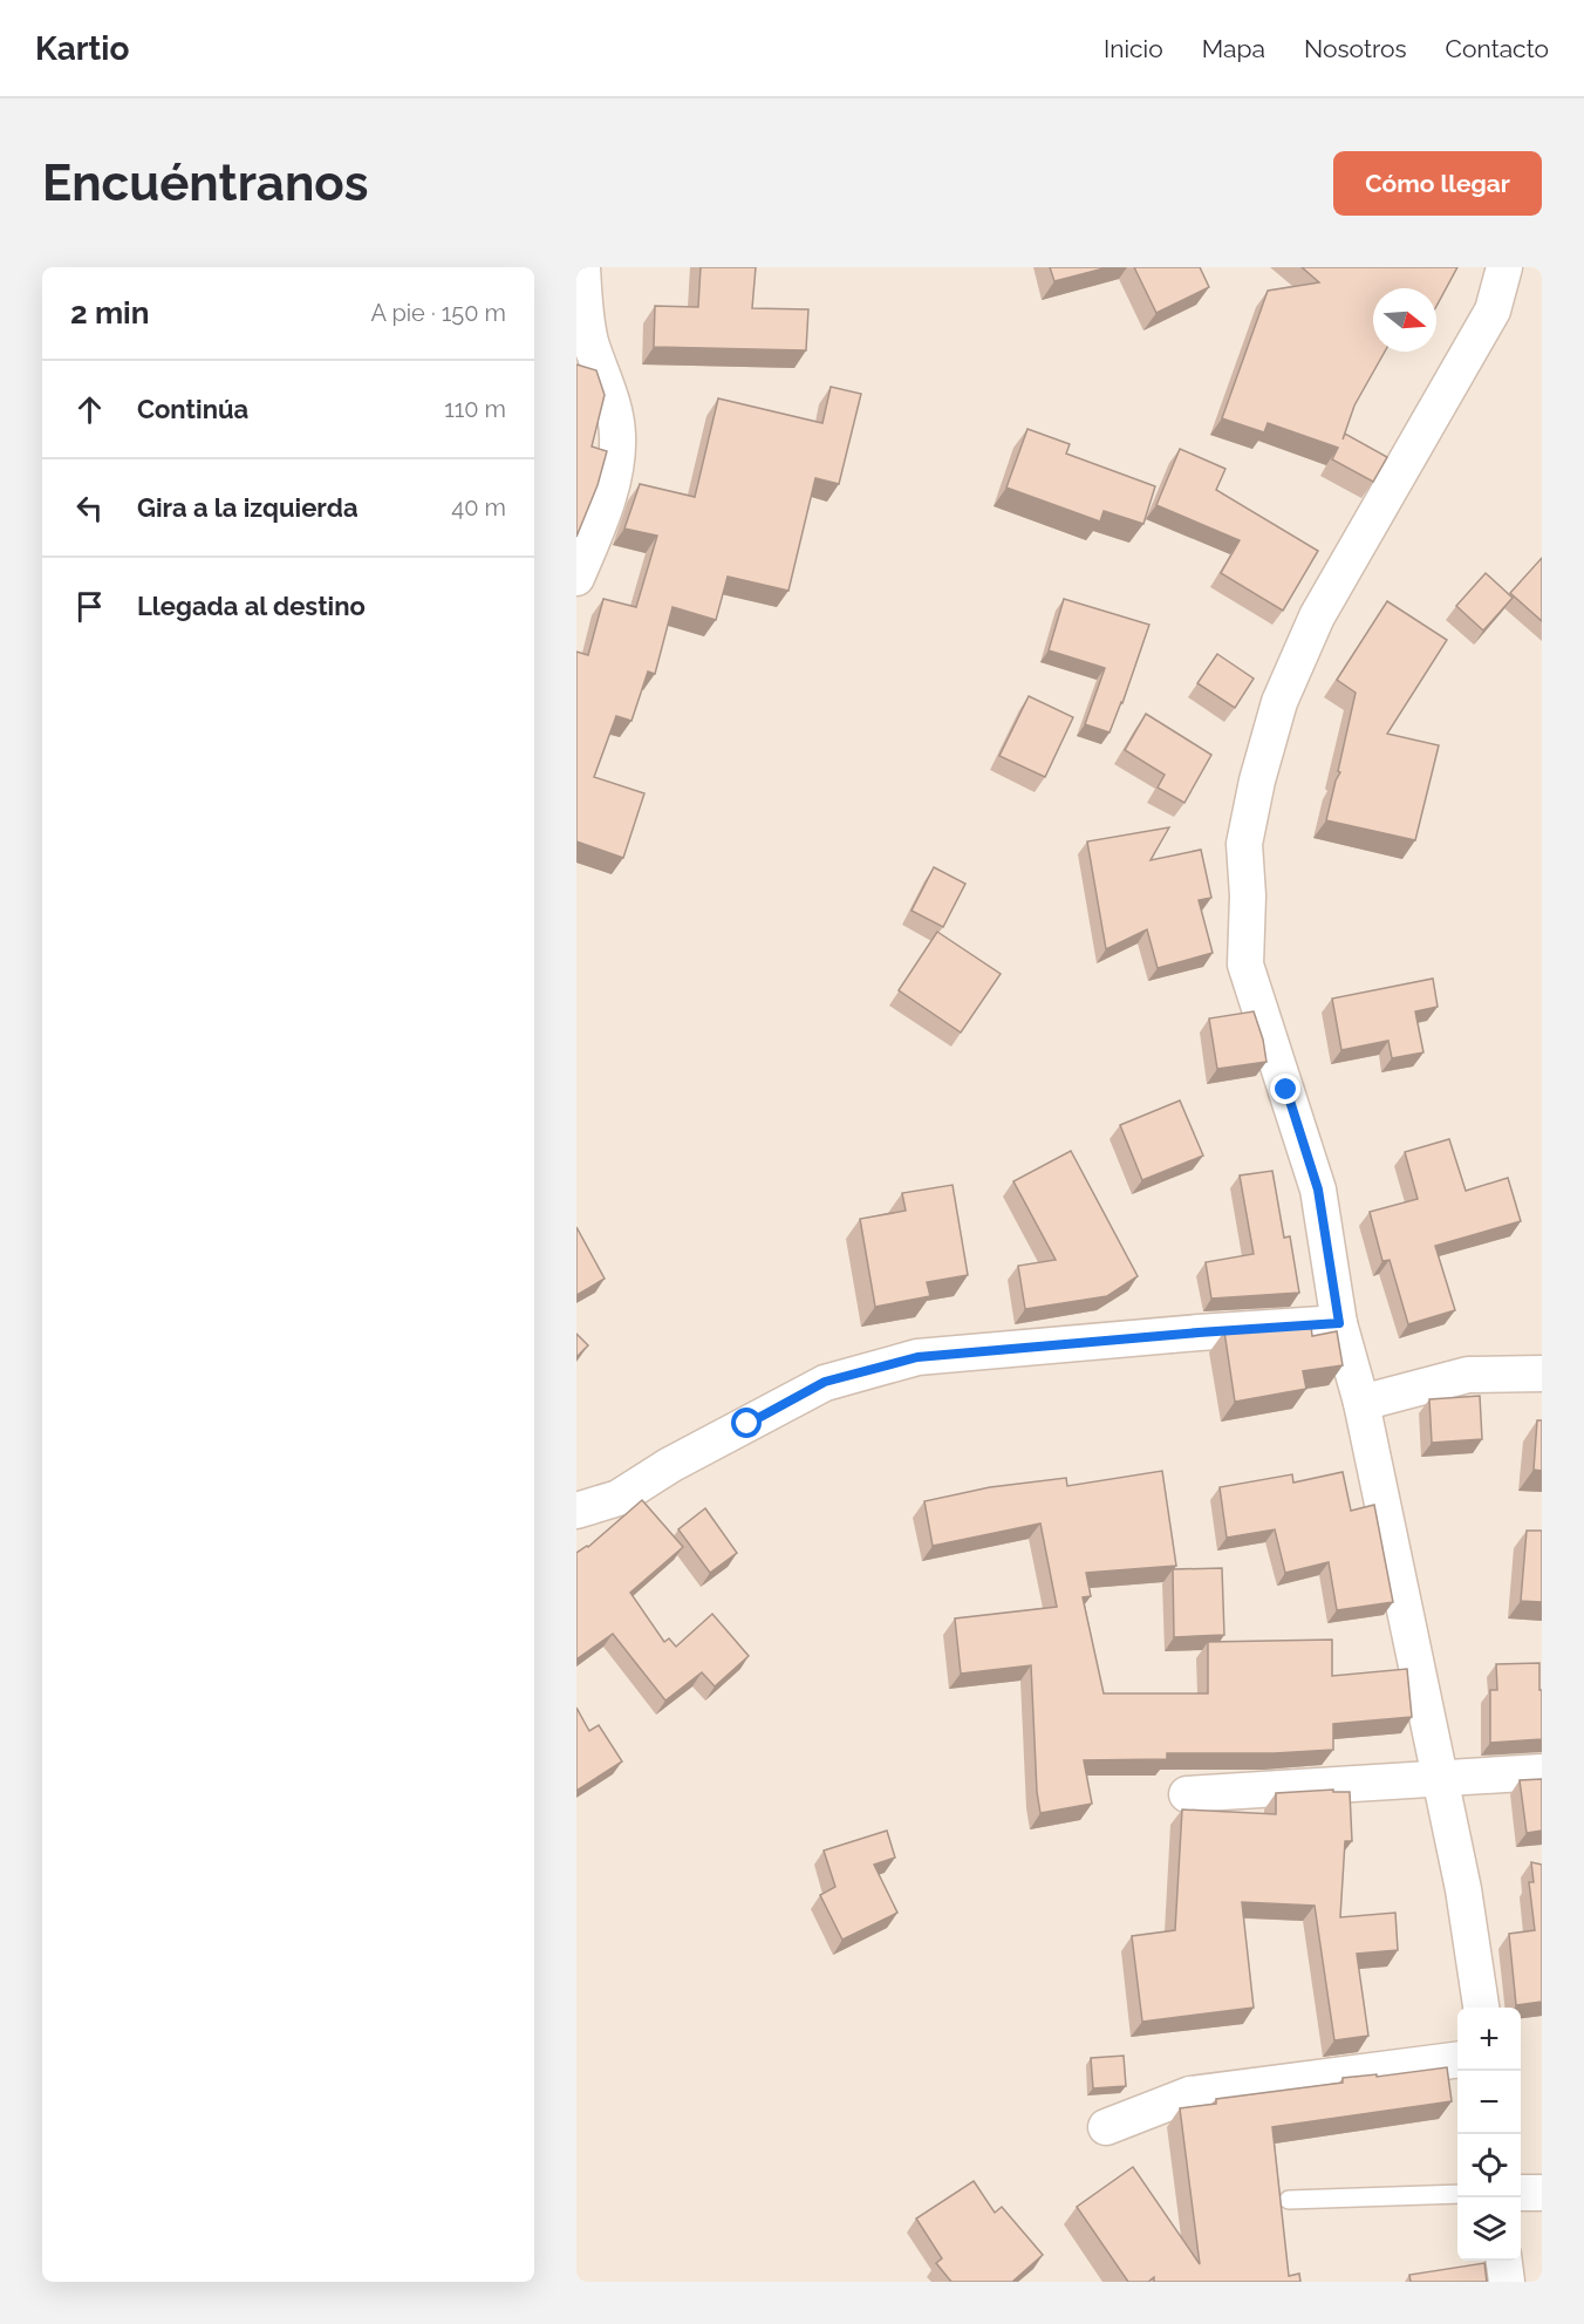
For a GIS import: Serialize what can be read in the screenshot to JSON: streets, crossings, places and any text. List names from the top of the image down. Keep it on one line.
{"north":"right","page":{"header":"Kartio","nav":["Inicio","Mapa","Nosotros","Contacto"],"buttons":"Cómo llegar","title":"Encuéntranos","heading":["2 min","A pie · 150 m"],"list":[["Continúa","110 m"],["Gira a la izquierda","40 m"],"Llegada al destino"],"map_buttons":["+","−"]}}
